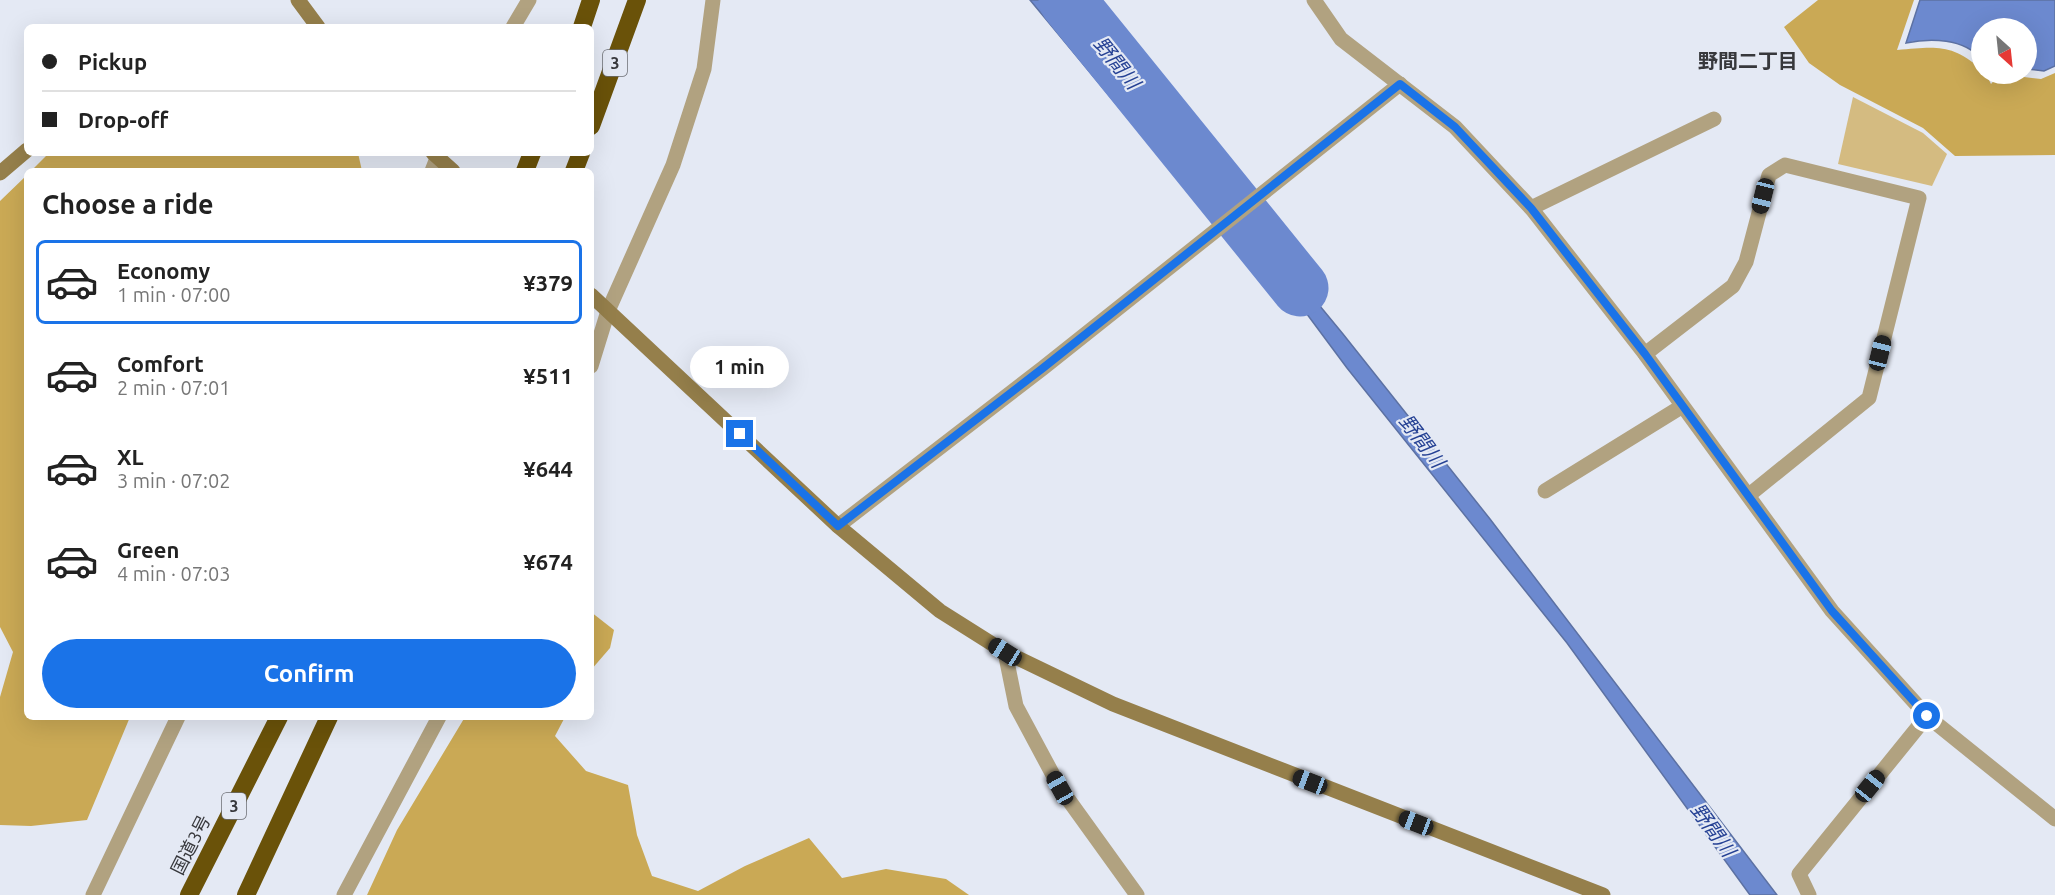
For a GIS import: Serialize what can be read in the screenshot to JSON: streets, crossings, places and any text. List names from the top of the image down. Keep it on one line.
{"streets":{"highway":["3","国道3号"]},"districts":["野間二丁目"],"water":["野間川"],"north":"bottom right","page":{"banner":["Pickup","Drop-off"],"heading":"Choose a ride","list":[{"name":"Economy","note":"1 min · 07:00","value":"¥379"},{"name":"Comfort","note":"2 min · 07:01","value":"¥511"},{"name":"XL","note":"3 min · 07:02","value":"¥644"},{"name":"Green","note":"4 min · 07:03","value":"¥674"}],"bubble":"1 min","buttons":"Confirm"}}
